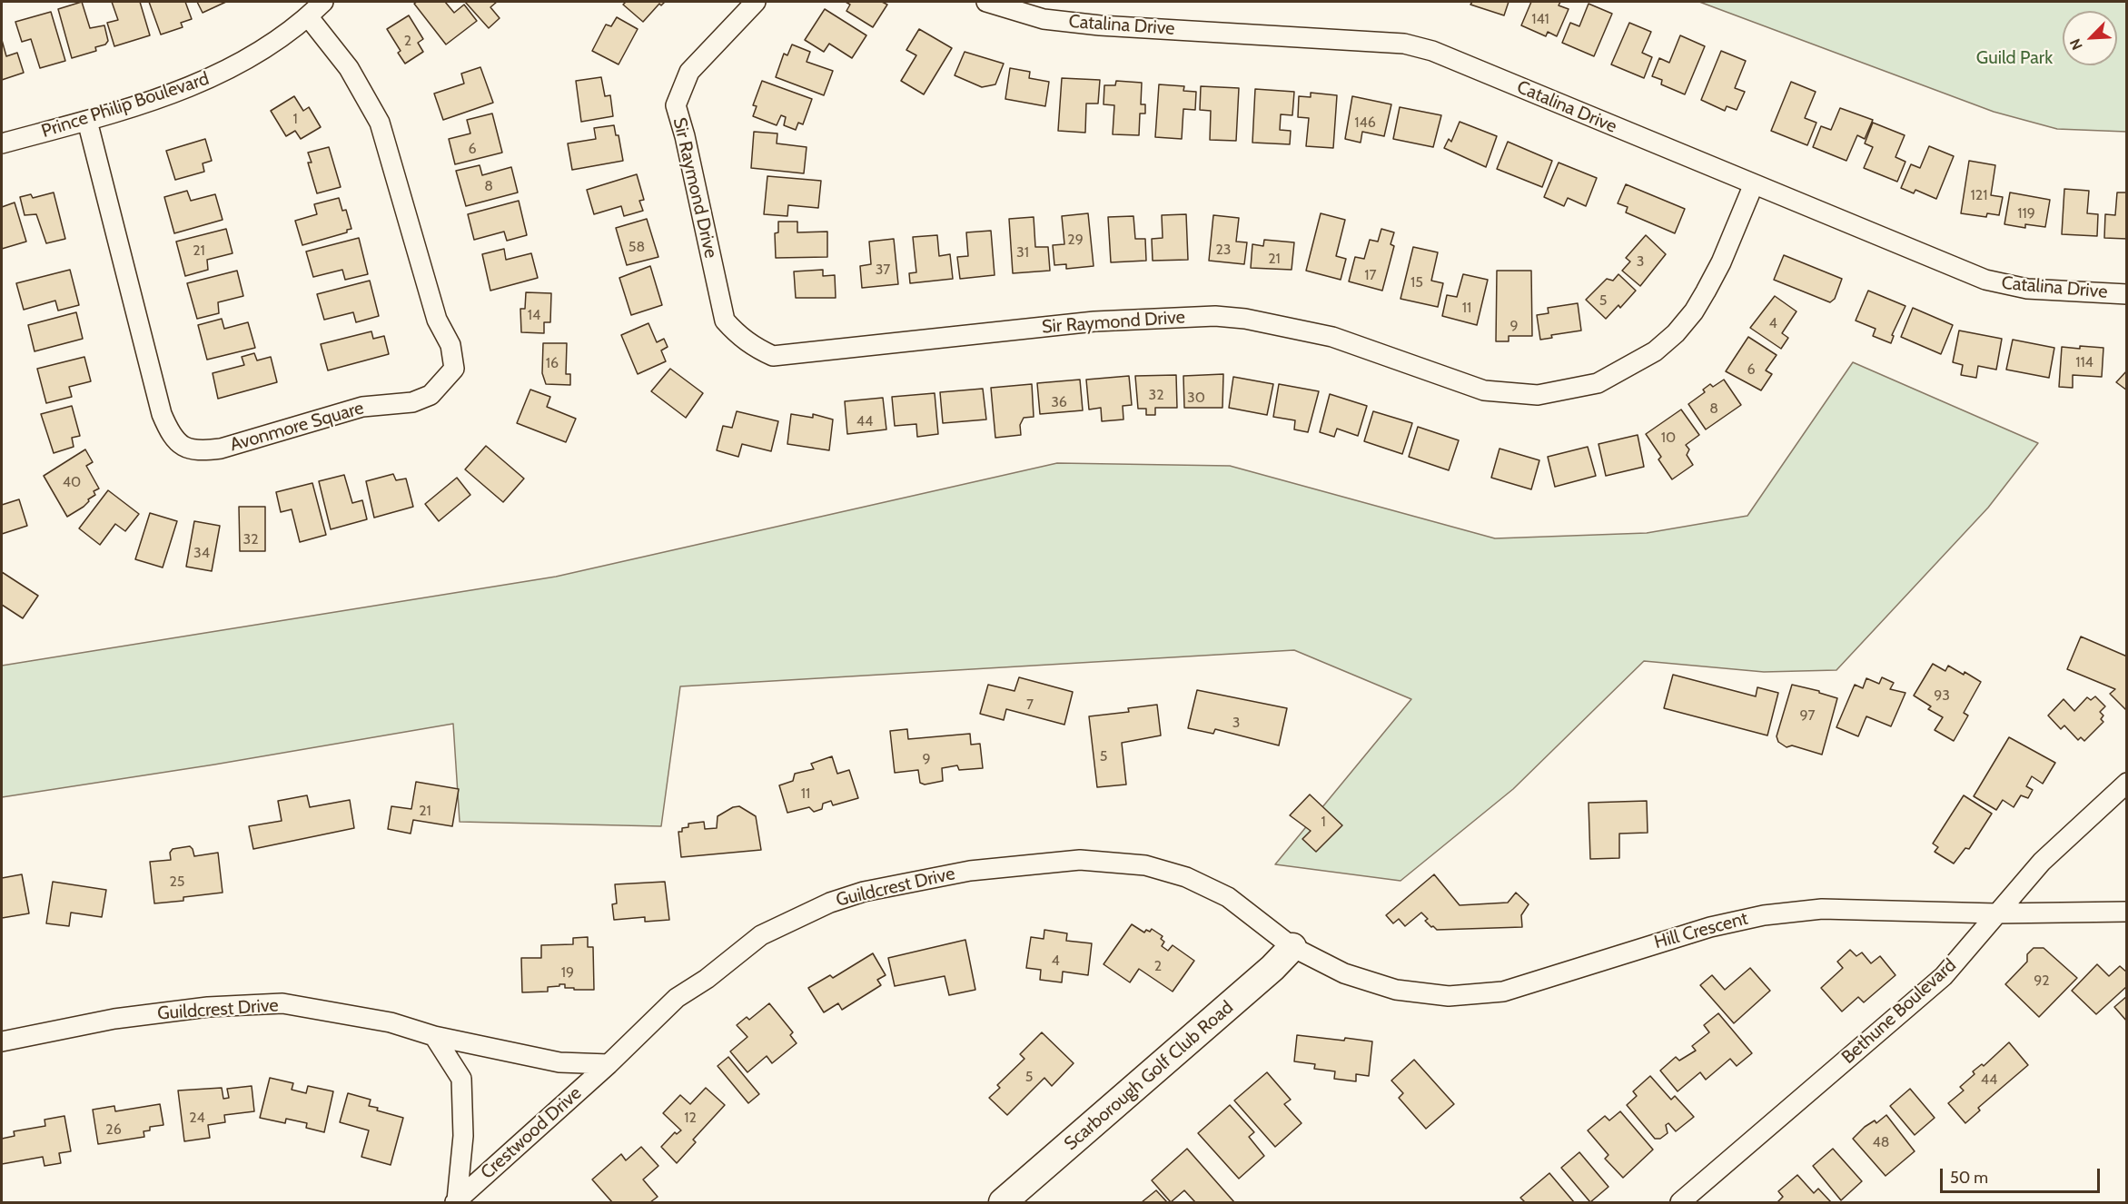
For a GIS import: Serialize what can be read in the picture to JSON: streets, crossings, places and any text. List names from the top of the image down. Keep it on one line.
{"streets":{"street":["Catalina Drive","Prince Philip Boulevard","Sir Raymond Drive","Avonmore Square","Guildcrest Drive","Hill Crescent","Bethune Boulevard","Scarborough Golf Club Road","Crestwood Drive"]},"crossings":[["Catalina Drive","Sir Raymond Drive"],["Prince Philip Boulevard","Avonmore Square"],["Guildcrest Drive","Hill Crescent"],["Guildcrest Drive","Scarborough Golf Club Road"],["Guildcrest Drive","Crestwood Drive"],["Hill Crescent","Bethune Boulevard"],["Hill Crescent","Scarborough Golf Club Road"]],"parks":["Guild Park"],"house_numbers":["141","2","1","146","6","8","121","119","29","58","23","21","31","21","3","37","17","15","5","11","14","4","9","114","16","6","32","30","36","8","44","10","40","32","34","93","7","97","3","5","9","11","21","1","25","4","2","19","92","5","44","24","12","26","48"],"scale_bar":"50 m","north":"bottom left"}
